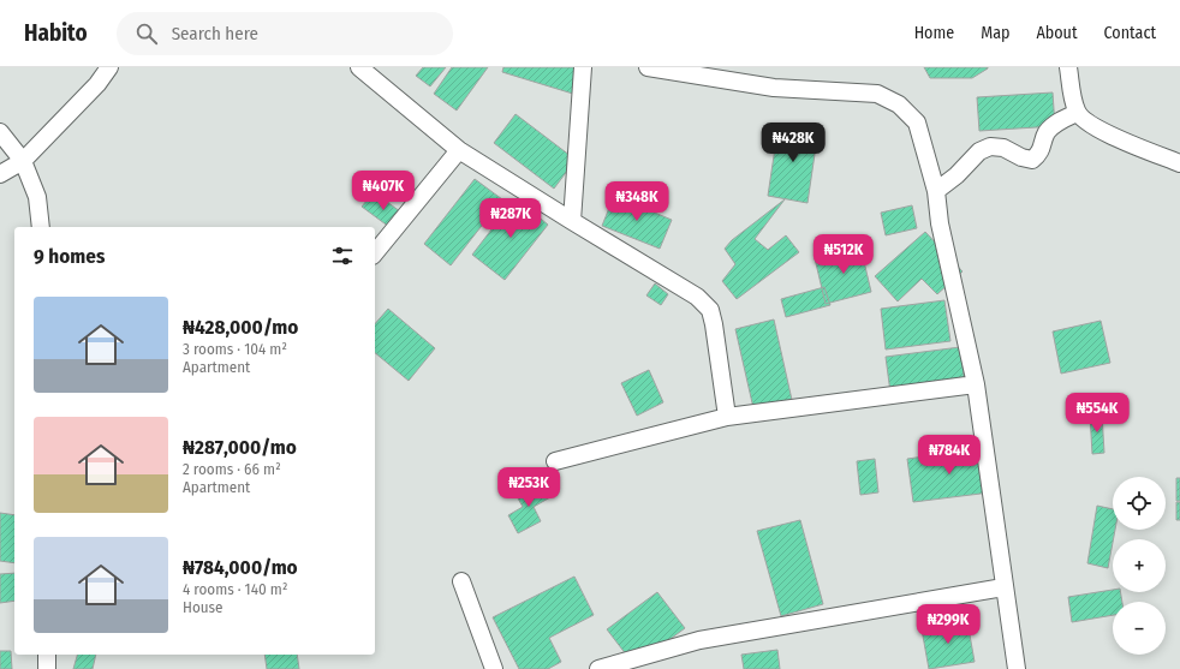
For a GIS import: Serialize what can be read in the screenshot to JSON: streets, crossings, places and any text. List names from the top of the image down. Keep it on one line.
{"page":{"header":"Habito","search":"Search here","nav":["Home","Map","About","Contact"],"price":["₦428K","₦407K","₦348K","₦287K","₦512K","₦554K","₦784K","₦253K","₦299K"],"heading":"9 homes","list":[{"name":"₦428,000/mo","note":"3 rooms · 104 m² · Apartment"},{"name":"₦287,000/mo","note":"2 rooms · 66 m² · Apartment"},{"name":"₦784,000/mo","note":"4 rooms · 140 m² · House"}],"map_buttons":["+","−"]}}
